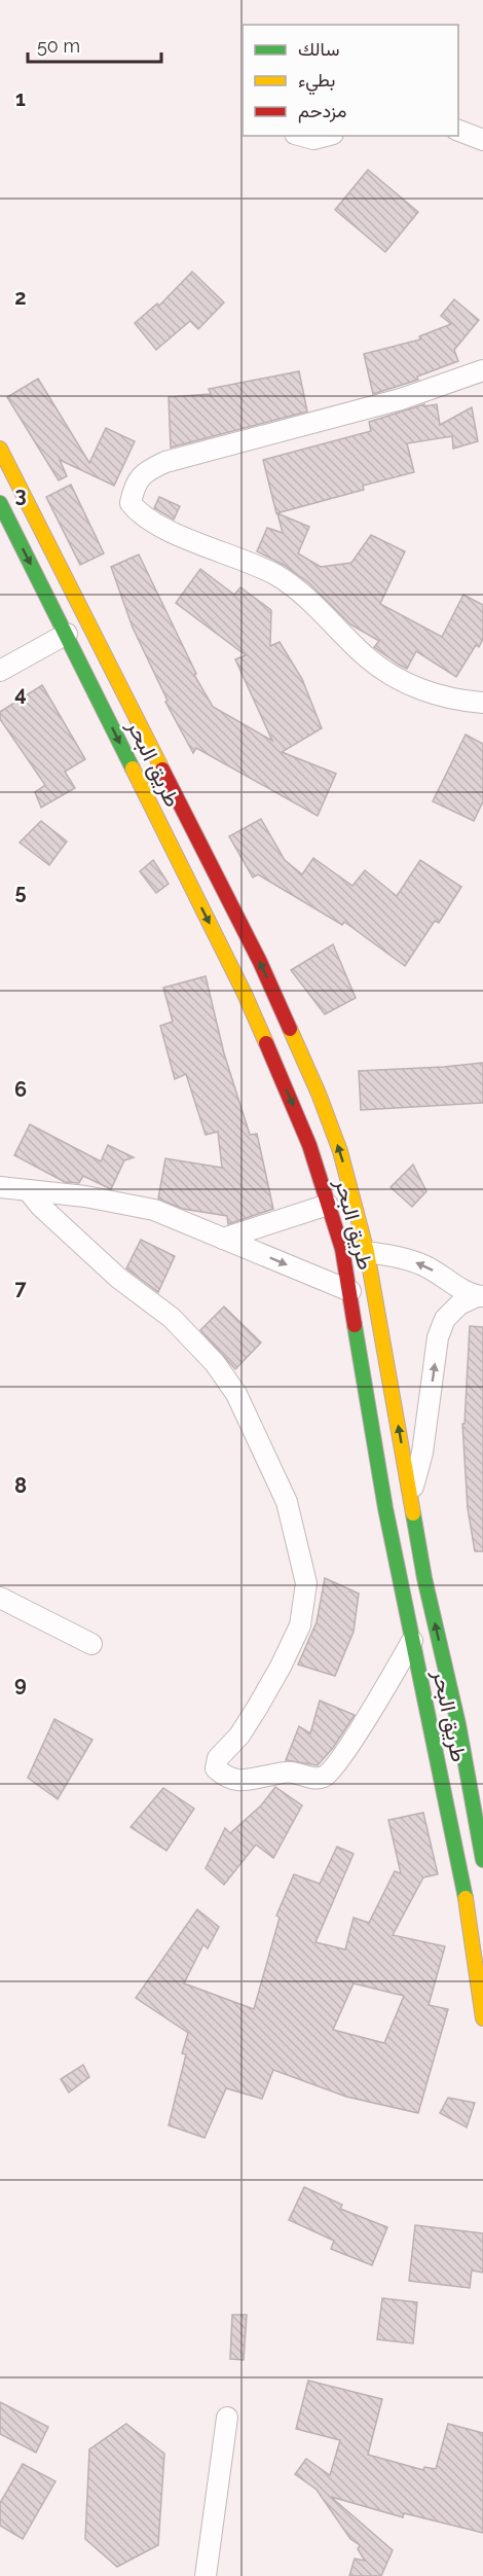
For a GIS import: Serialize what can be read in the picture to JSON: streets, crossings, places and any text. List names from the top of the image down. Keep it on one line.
{"streets":{"highway":["طريق البحر"]},"legend":["سالك","بطيء","مزدحم"],"scale_bar":"50 m","grid":{"rows":["1","2","3","4","5","6","7","8","9"]}}
